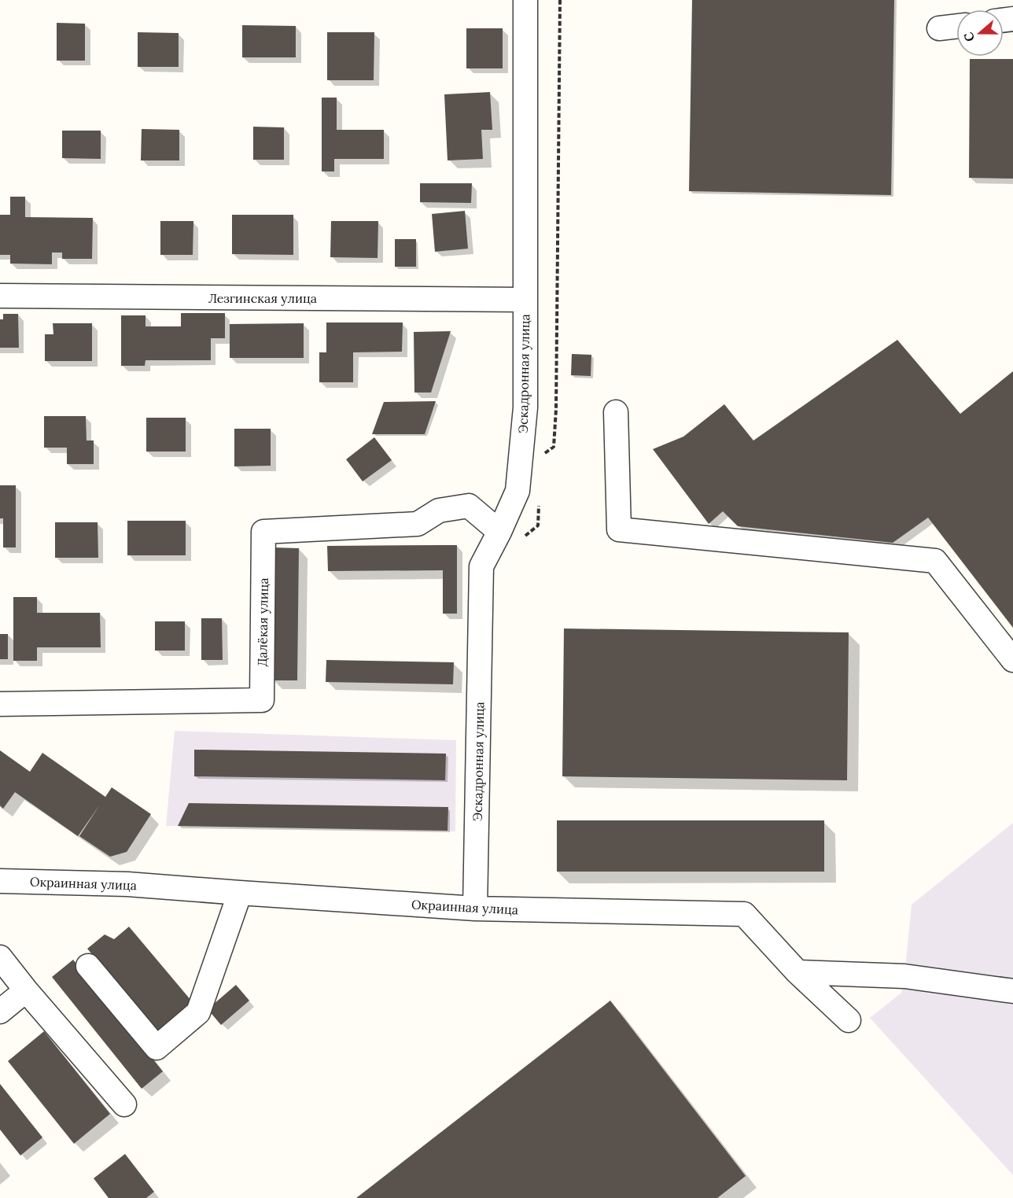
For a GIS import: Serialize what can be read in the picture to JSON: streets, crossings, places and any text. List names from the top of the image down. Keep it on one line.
{"streets":{"street":["Лезгинская улица","Эскадронная улица","Далёкая улица","Окраинная улица"]},"crossings":[["Лезгинская улица","Эскадронная улица"],["Эскадронная улица","Далёкая улица"],["Эскадронная улица","Окраинная улица"]],"north":"left"}
